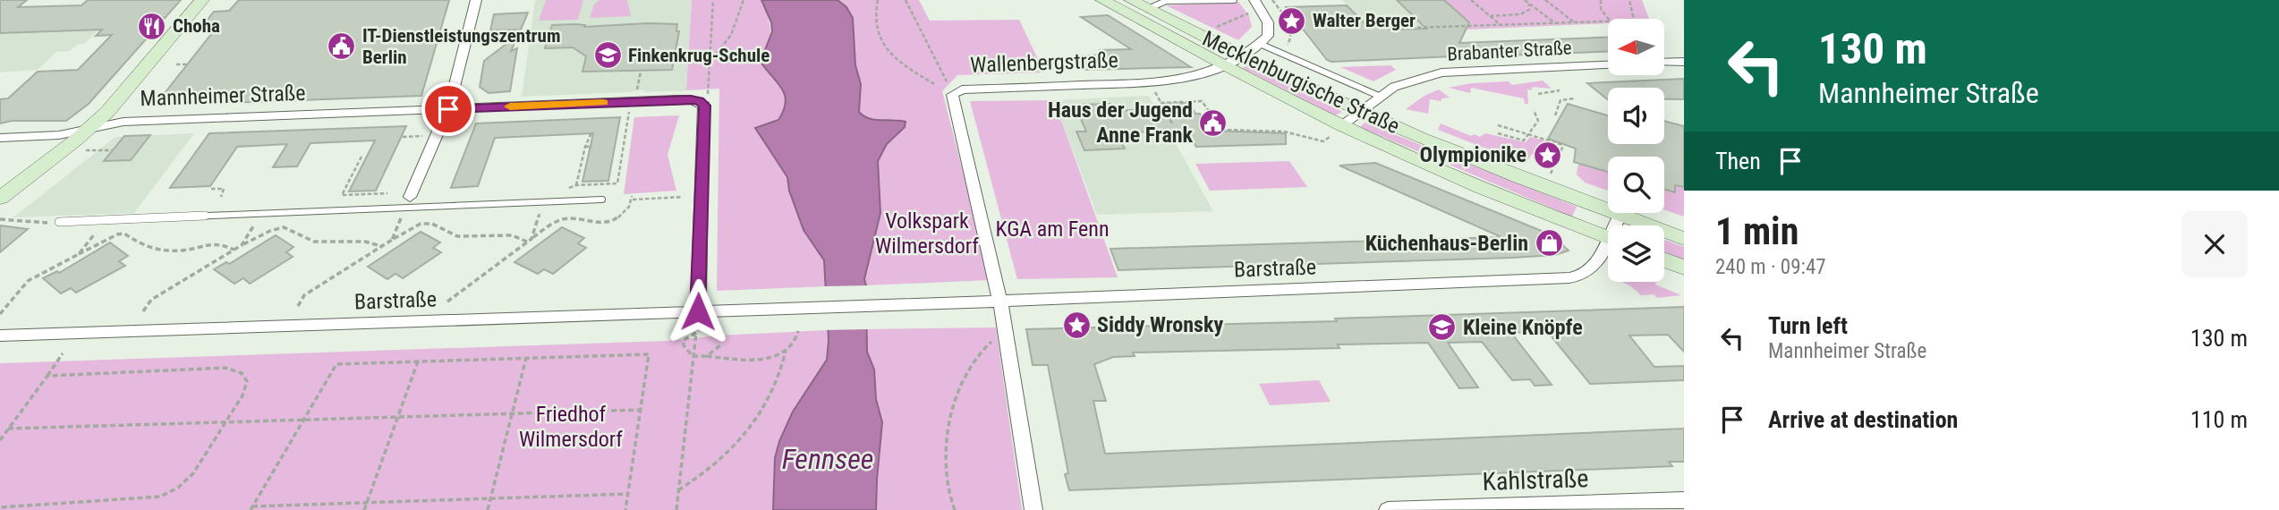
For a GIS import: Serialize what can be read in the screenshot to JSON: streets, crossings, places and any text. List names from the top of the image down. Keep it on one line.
{"streets":{"main road":["Mecklenburgische Straße"],"street":["Brabanter Straße","Wallenbergstraße","Mannheimer Straße","Barstraße","Kahlstraße"]},"crossings":[["Brabanter Straße","Mecklenburgische Straße"],["Wallenbergstraße","Mecklenburgische Straße"],["Wallenbergstraße","Barstraße"],["Mecklenburgische Straße","Barstraße"],["Mannheimer Straße","Barstraße"]],"water":["Fennsee"],"parks":["Volkspark Wilmersdorf","KGA am Fenn","Friedhof Wilmersdorf"],"places":{"place":["Walter Berger","Olympionike","Siddy Wronsky"],"restaurant":["Choha"],"public building":["IT-Dienstleistungszentrum Berlin","Haus der Jugend Anne Frank"],"school or university":["Finkenkrug-Schule","Kleine Knöpfe"],"shop":["Küchenhaus-Berlin"]},"north":"left","page":{"turn":["130 m","Mannheimer Straße"],"then":"Then","heading":["1 min","240 m · 09:47"],"list":[{"name":"Turn left","note":"Mannheimer Straße","value":"130 m"},{"name":"Arrive at destination","value":"110 m"}]}}
